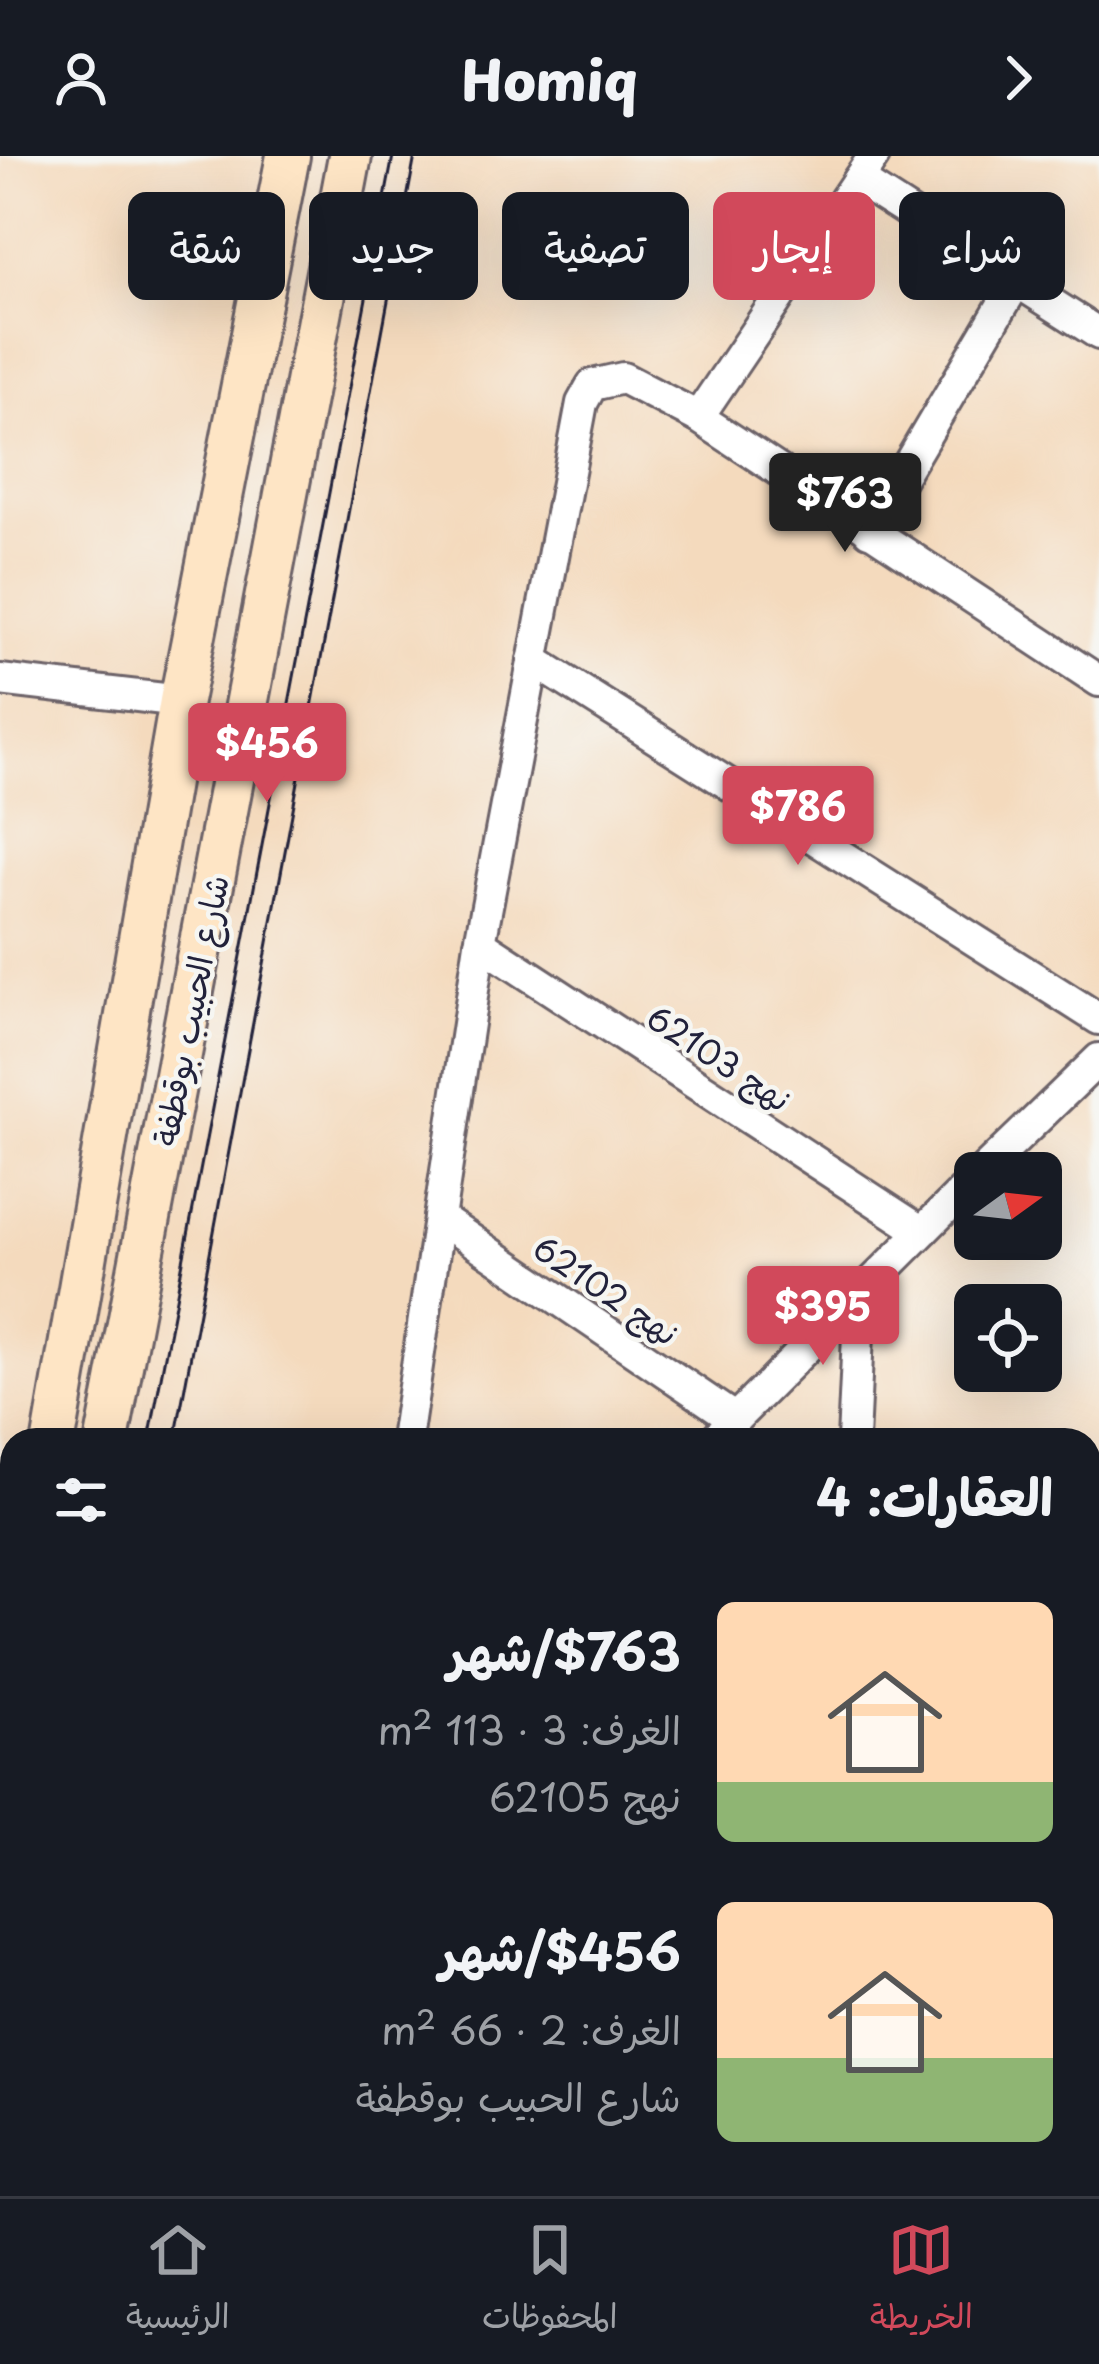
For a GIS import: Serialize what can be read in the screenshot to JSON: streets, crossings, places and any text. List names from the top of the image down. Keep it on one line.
{"streets":{"main road":["شارع الحبيب بوقطفة"],"street":["نهج 62103","نهج 62102"]},"north":"right","page":{"header":"Homiq","chip":["شراء","إيجار","تصفية","جديد","شقة"],"price":["$763","$456","$786","$395"],"heading":"العقارات: 4","list":[{"name":"$763/شهر","note":"الغرف: 3 · 113 m² · نهج 62105"},{"name":"$456/شهر","note":"الغرف: 2 · 66 m² · شارع الحبيب بوقطفة"}],"tabs":["الخريطة","المحفوظات","الرئيسية"]}}
